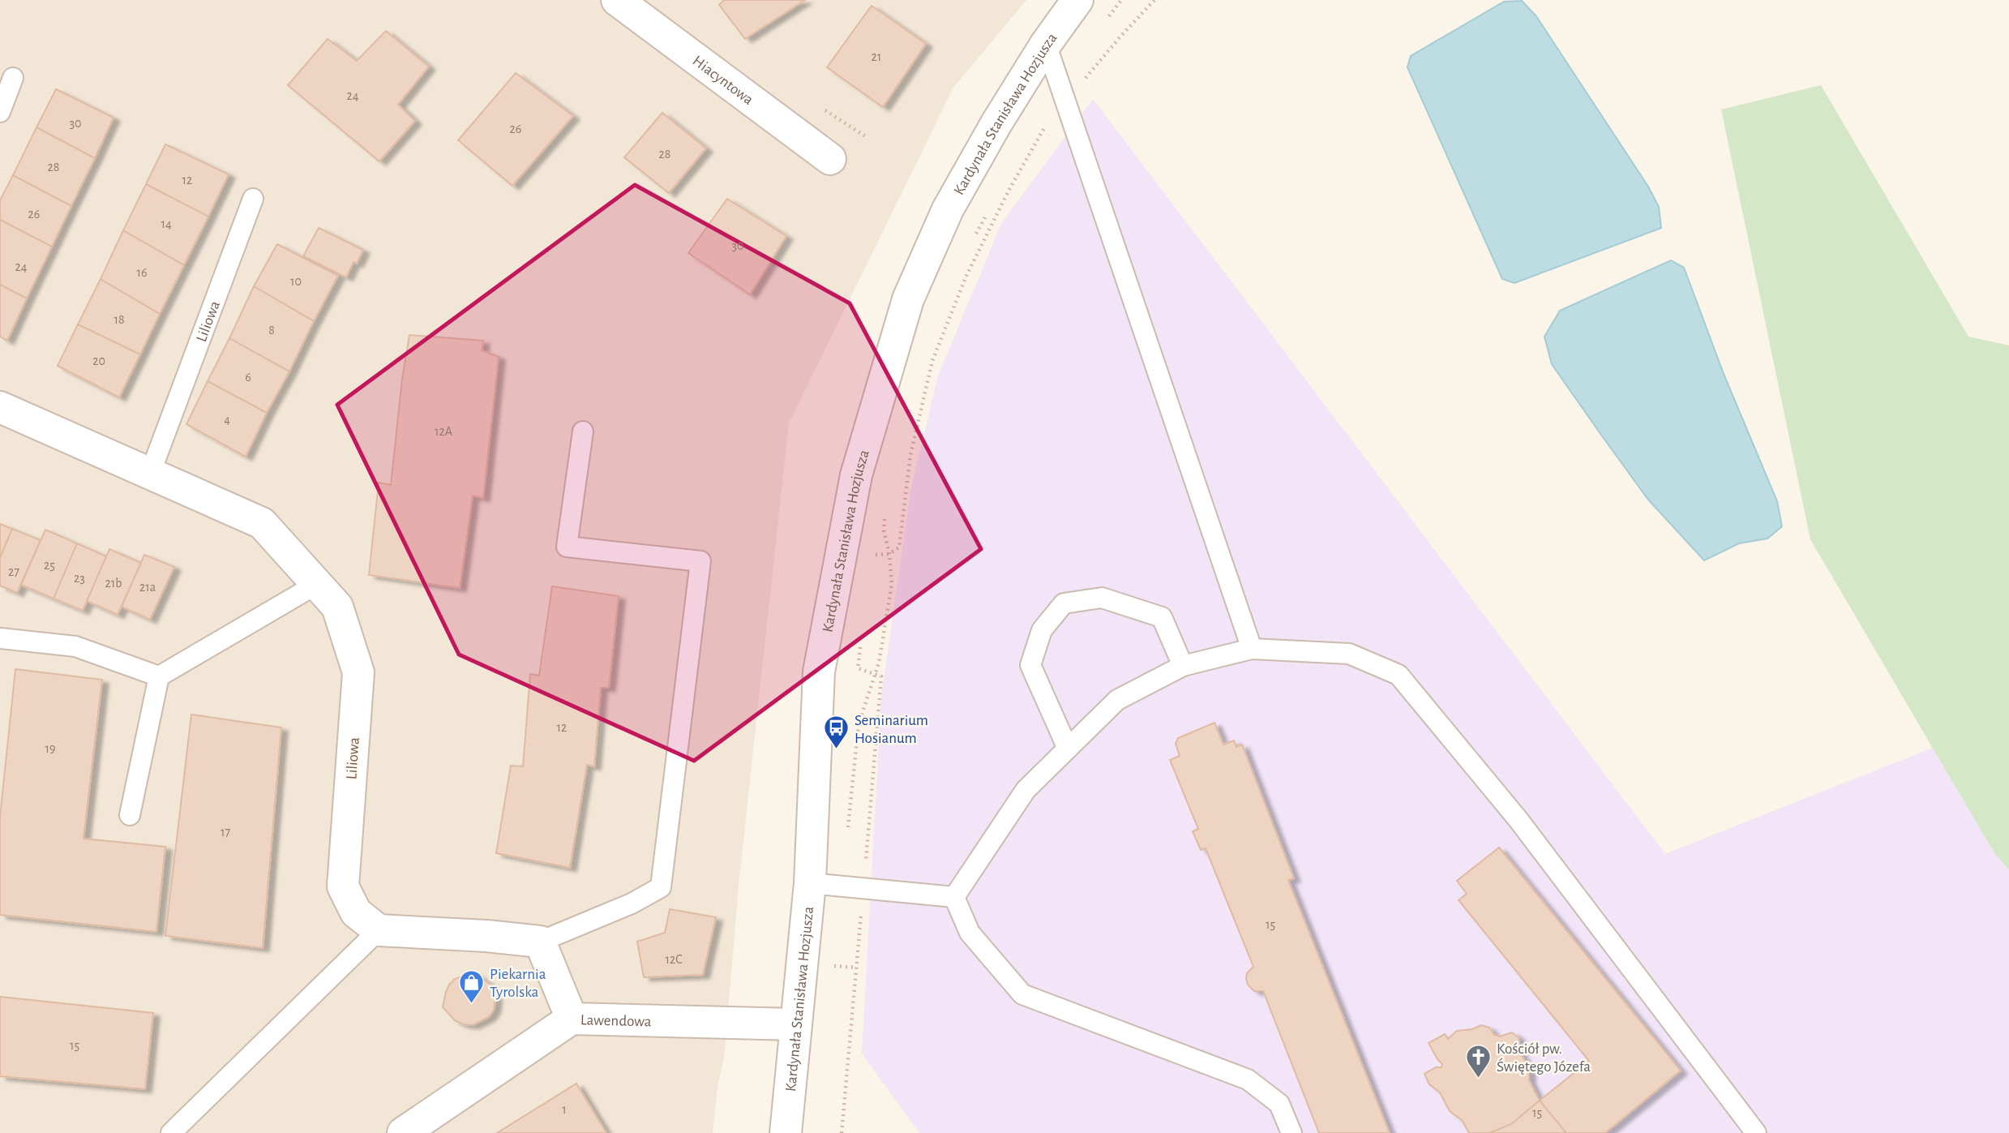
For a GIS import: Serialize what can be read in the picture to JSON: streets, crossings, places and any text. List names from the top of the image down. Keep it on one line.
{"streets":{"street":["Hiacyntowa","Kardynała Stanisława Hozjusza","Liliowa","Lawendowa"]},"crossings":[["Kardynała Stanisława Hozjusza","Lawendowa"]],"places":{"bus stop":["Seminarium Hosianum"],"shop":["Piekarnia Tyrolska"],"church":["Kościół pw. Świętego Józefa"]},"house_numbers":["21","24","30","26","28","28","12","26","14","30","24","16","10","18","8","20","6","4","12A","25","27","23","21b","21a","12","19","17","15","12C","15","1","15"]}
